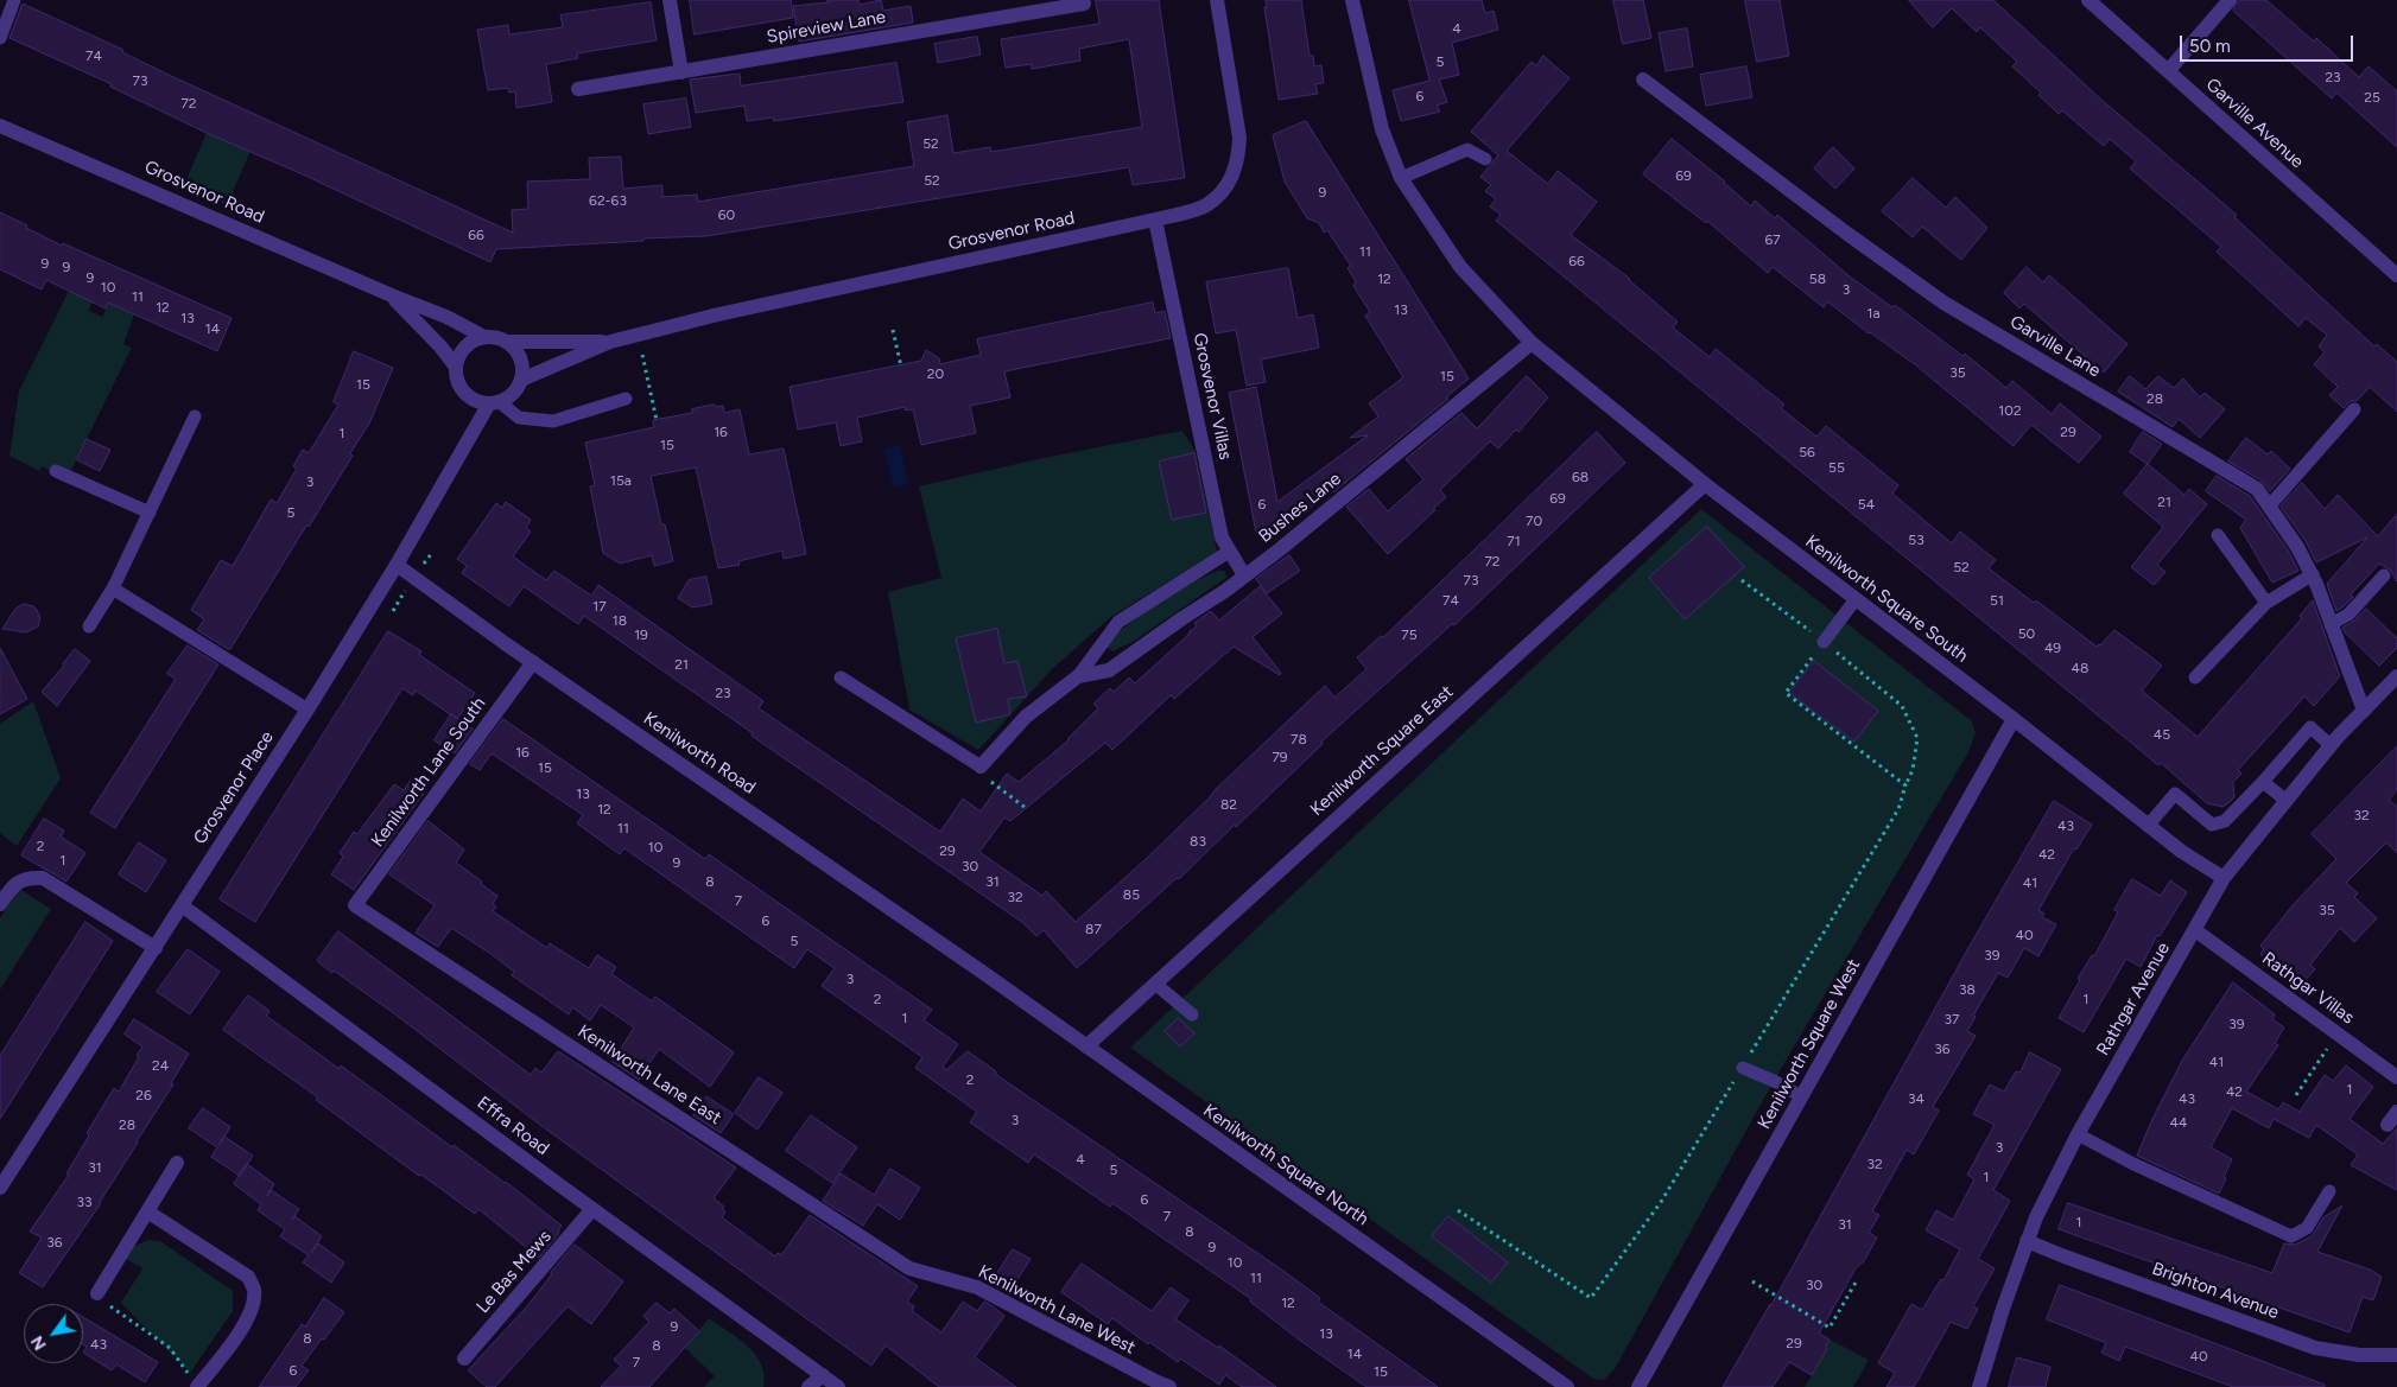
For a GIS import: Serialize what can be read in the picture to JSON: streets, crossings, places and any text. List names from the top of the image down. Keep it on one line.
{"streets":{"street":["Spireview Lane","Garville Avenue","Grosvenor Road","Garville Lane","Grosvenor Villas","Bushes Lane","Kenilworth Square South","Kenilworth Square East","Kenilworth Road","Kenilworth Lane South","Grosvenor Place","Rathgar Villas","Rathgar Avenue","Kenilworth Square West","Kenilworth Lane East","Effra Road","Kenilworth Square North","Le Bas Mews","Brighton Avenue","Kenilworth Lane West"]},"crossings":[["Grosvenor Road","Grosvenor Villas"],["Grosvenor Road","Grosvenor Place"],["Garville Lane","Rathgar Avenue"],["Grosvenor Villas","Bushes Lane"],["Bushes Lane","Kenilworth Square South"],["Kenilworth Square South","Kenilworth Square East"],["Kenilworth Square South","Rathgar Avenue"],["Kenilworth Square South","Kenilworth Square West"],["Kenilworth Square East","Kenilworth Square North"],["Kenilworth Road","Kenilworth Lane South"],["Kenilworth Road","Grosvenor Place"],["Kenilworth Road","Kenilworth Square North"],["Kenilworth Lane South","Kenilworth Lane East"],["Grosvenor Place","Effra Road"],["Rathgar Villas","Rathgar Avenue"],["Rathgar Avenue","Brighton Avenue"],["Kenilworth Lane East","Kenilworth Lane West"],["Effra Road","Le Bas Mews"]],"house_numbers":["4","74","5","23","73","6","25","72","52","69","52","9","62-63","60","66","67","11","66","9","9","9","12","58","10","3","11","12","13","1a","13","14","35","20","15","15","28","102","16","29","1","15","56","55","68","15a","3","69","21","6","54","5","70","53","71","72","52","73","74","51","17","18","50","19","75","49","21","48","23","45","78","16","79","15","13","82","12","32","43","11","83","2","10","29","42","1","9","30","8","31","41","85","32","7","35","6","87","40","5","39","3","38","2","1","1","37","39","36","41","24","2","1","42","26","34","43","3","44","28","3","4","32","31","5","1","6","33","7","1","31","8","36","9","10","11","30","12","9","13","8","29","43","8","14","40","7","6","15"],"scale_bar":"50 m","north":"bottom left"}
